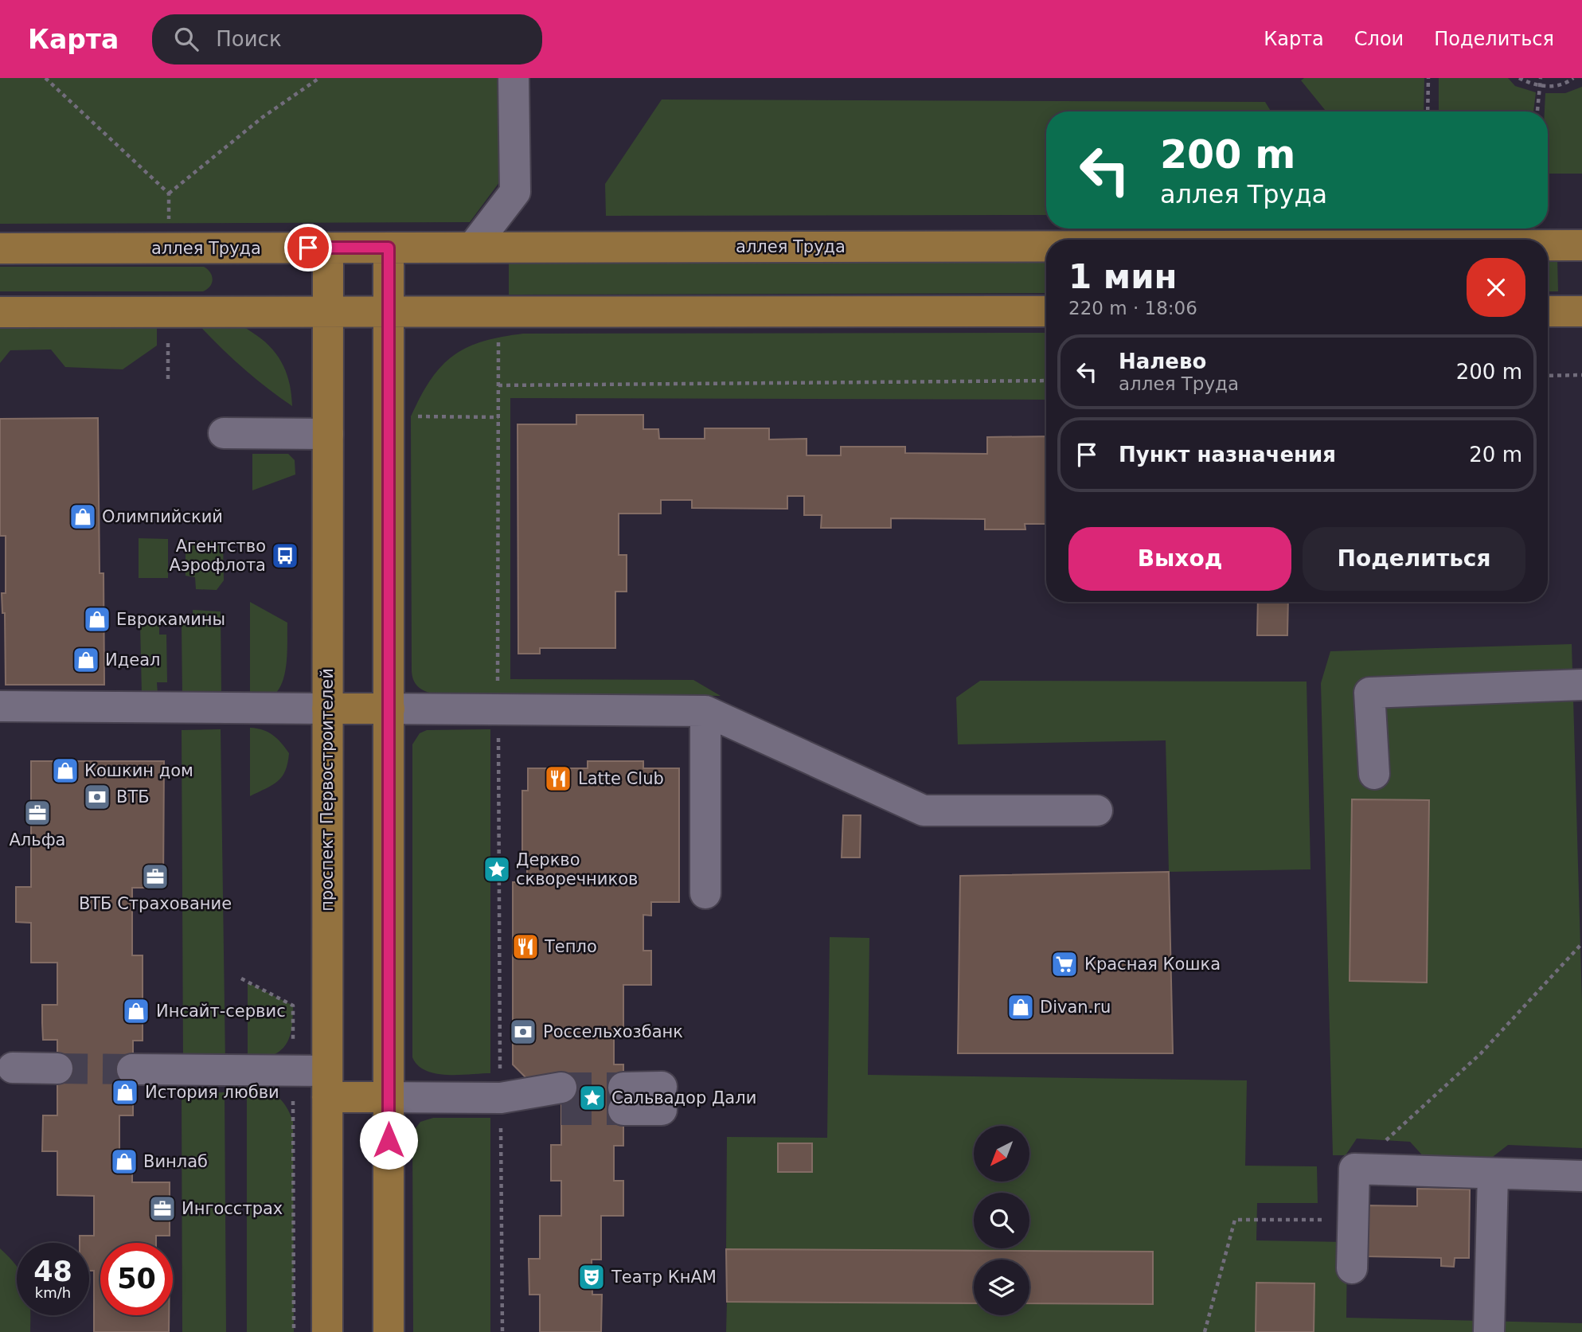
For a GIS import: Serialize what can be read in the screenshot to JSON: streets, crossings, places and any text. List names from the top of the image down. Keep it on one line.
{"streets":{"main road":["аллея Труда","проспект Первостроителей"]},"crossings":[["аллея Труда","проспект Первостроителей"]],"places":{"shop":["Олимпийский","Еврокамины","Идеал","Кошкин дом","Divan.ru","Инсайт-сервис","История любви","Винлаб"],"bus stop":["Агентство Аэрофлота"],"restaurant":["Latte Club","Тепло"],"bank":["ВТБ","Россельхозбанк"],"office":["Альфа","ВТБ Страхование","Ингосстрах"],"place":["Деркво скворечников","Сальвадор Дали"],"supermarket":["Красная Кошка"],"theatre":["Театр КнАМ"]},"north":"bottom left","page":{"header":"Карта","search":"Поиск","nav":["Карта","Слои","Поделиться"],"turn":["200 m","аллея Труда"],"heading":["1 мин","220 m · 18:06"],"list":[{"name":"Налево","note":"аллея Труда","value":"200 m"},{"name":"Пункт назначения","value":"20 m"}],"buttons":["Выход","Поделиться"],"speed":"48 km/h","limit":"50"}}
